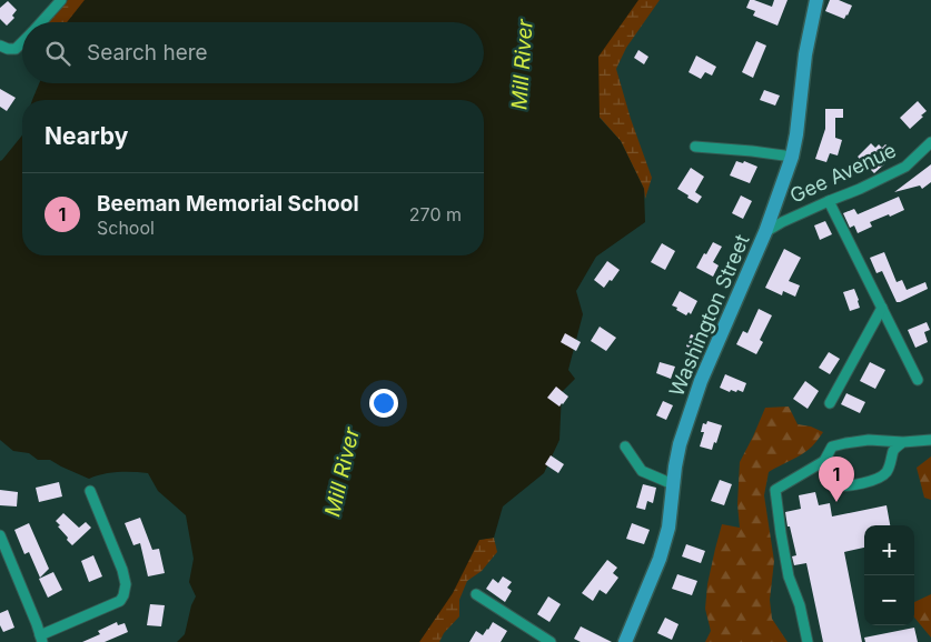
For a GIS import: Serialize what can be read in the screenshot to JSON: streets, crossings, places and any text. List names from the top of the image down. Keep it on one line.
{"streets":{"main road":["Washington Street"],"street":["Gee Avenue"]},"crossings":[["Gee Avenue","Washington Street"]],"water":["Mill River"],"page":{"search":"Search here","heading":"Nearby","list":[{"mark":"1","name":"Beeman Memorial School","note":"School","value":"270 m"}],"pins":"1","map_buttons":["+","−"]}}
